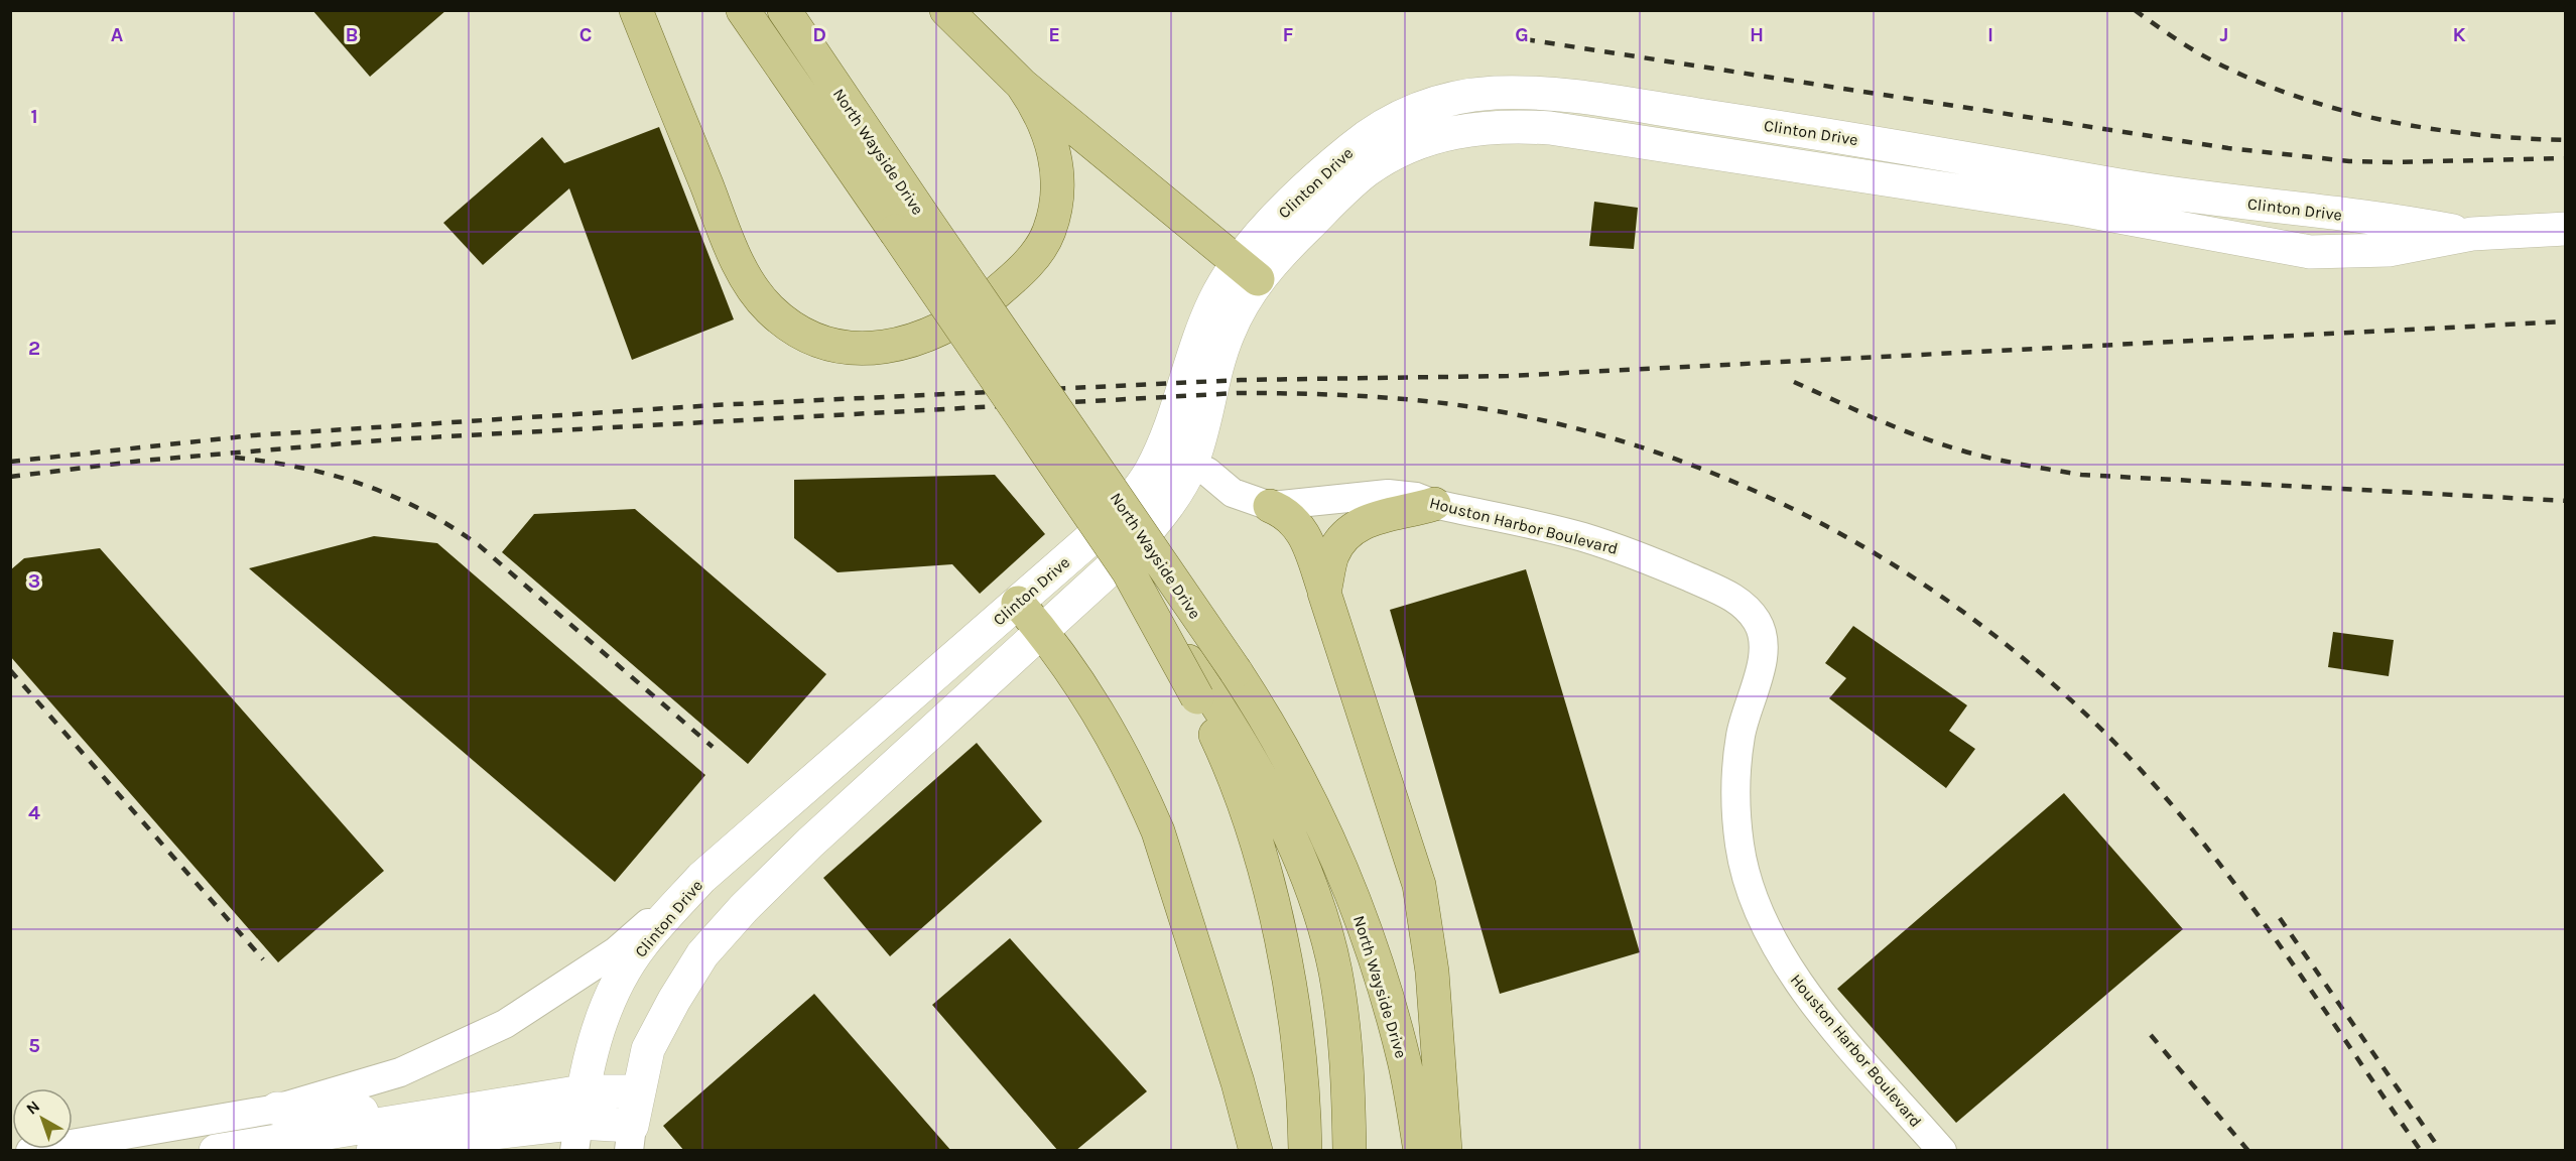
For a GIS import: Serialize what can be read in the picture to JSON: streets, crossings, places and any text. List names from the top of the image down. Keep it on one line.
{"streets":{"main road":["Clinton Drive","North Wayside Drive"],"street":["Houston Harbor Boulevard"]},"crossings":[["Clinton Drive","Houston Harbor Boulevard"]],"north":"top left","grid":{"columns":["A","B","C","D","E","F","G","H","I","J","K"],"rows":["1","2","3","4","5"]}}
